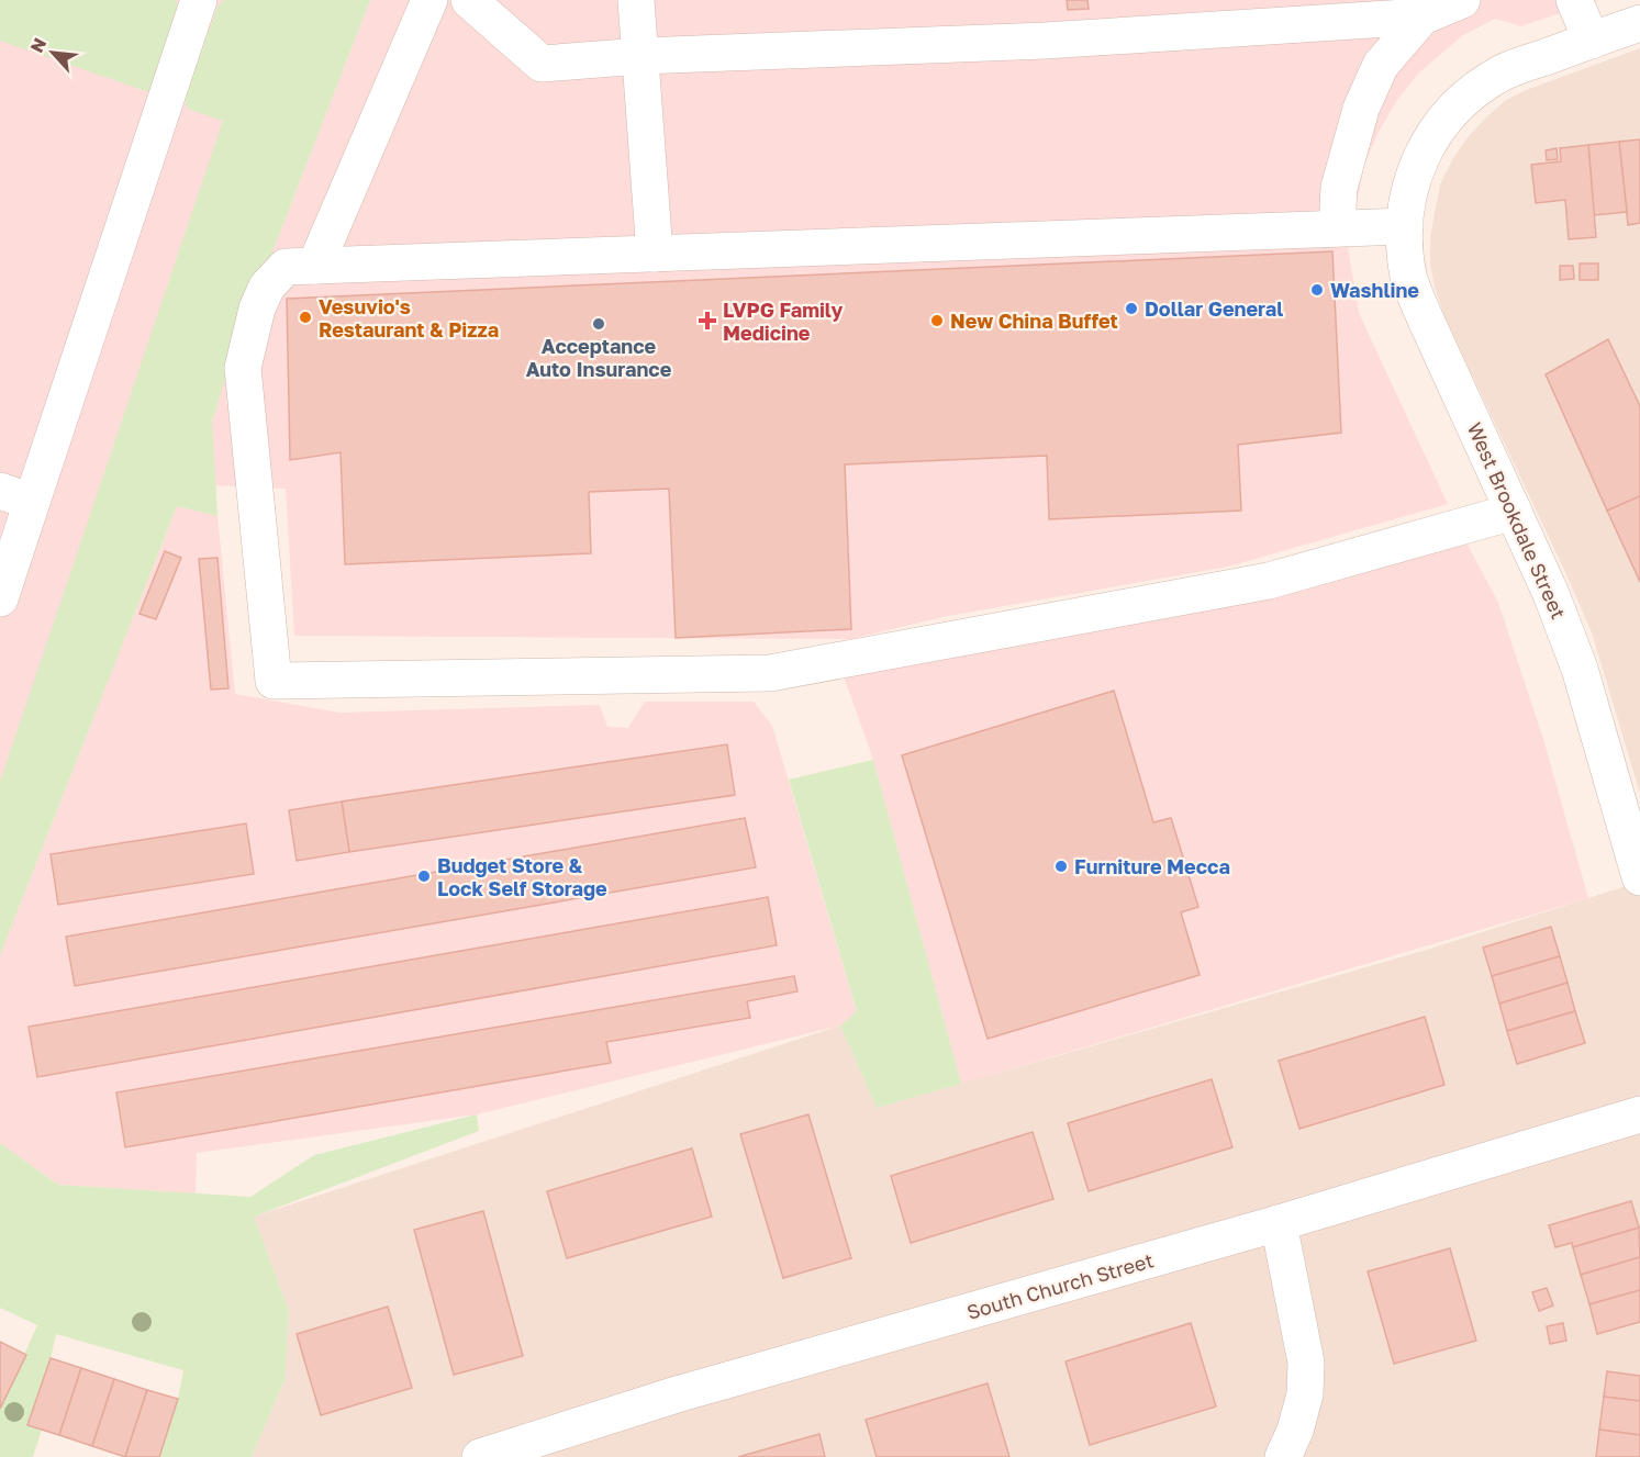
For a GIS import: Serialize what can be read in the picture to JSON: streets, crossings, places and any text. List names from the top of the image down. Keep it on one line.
{"streets":{"street":["West Brookdale Street","South Church Street"]},"places":{"other":["Washline","Dollar General","Vesuvio's Restaurant & Pizza","New China Buffet","Acceptance Auto Insurance","Furniture Mecca","Budget Store & Lock Self Storage"],"health":["LVPG Family Medicine"]},"north":"top left"}
